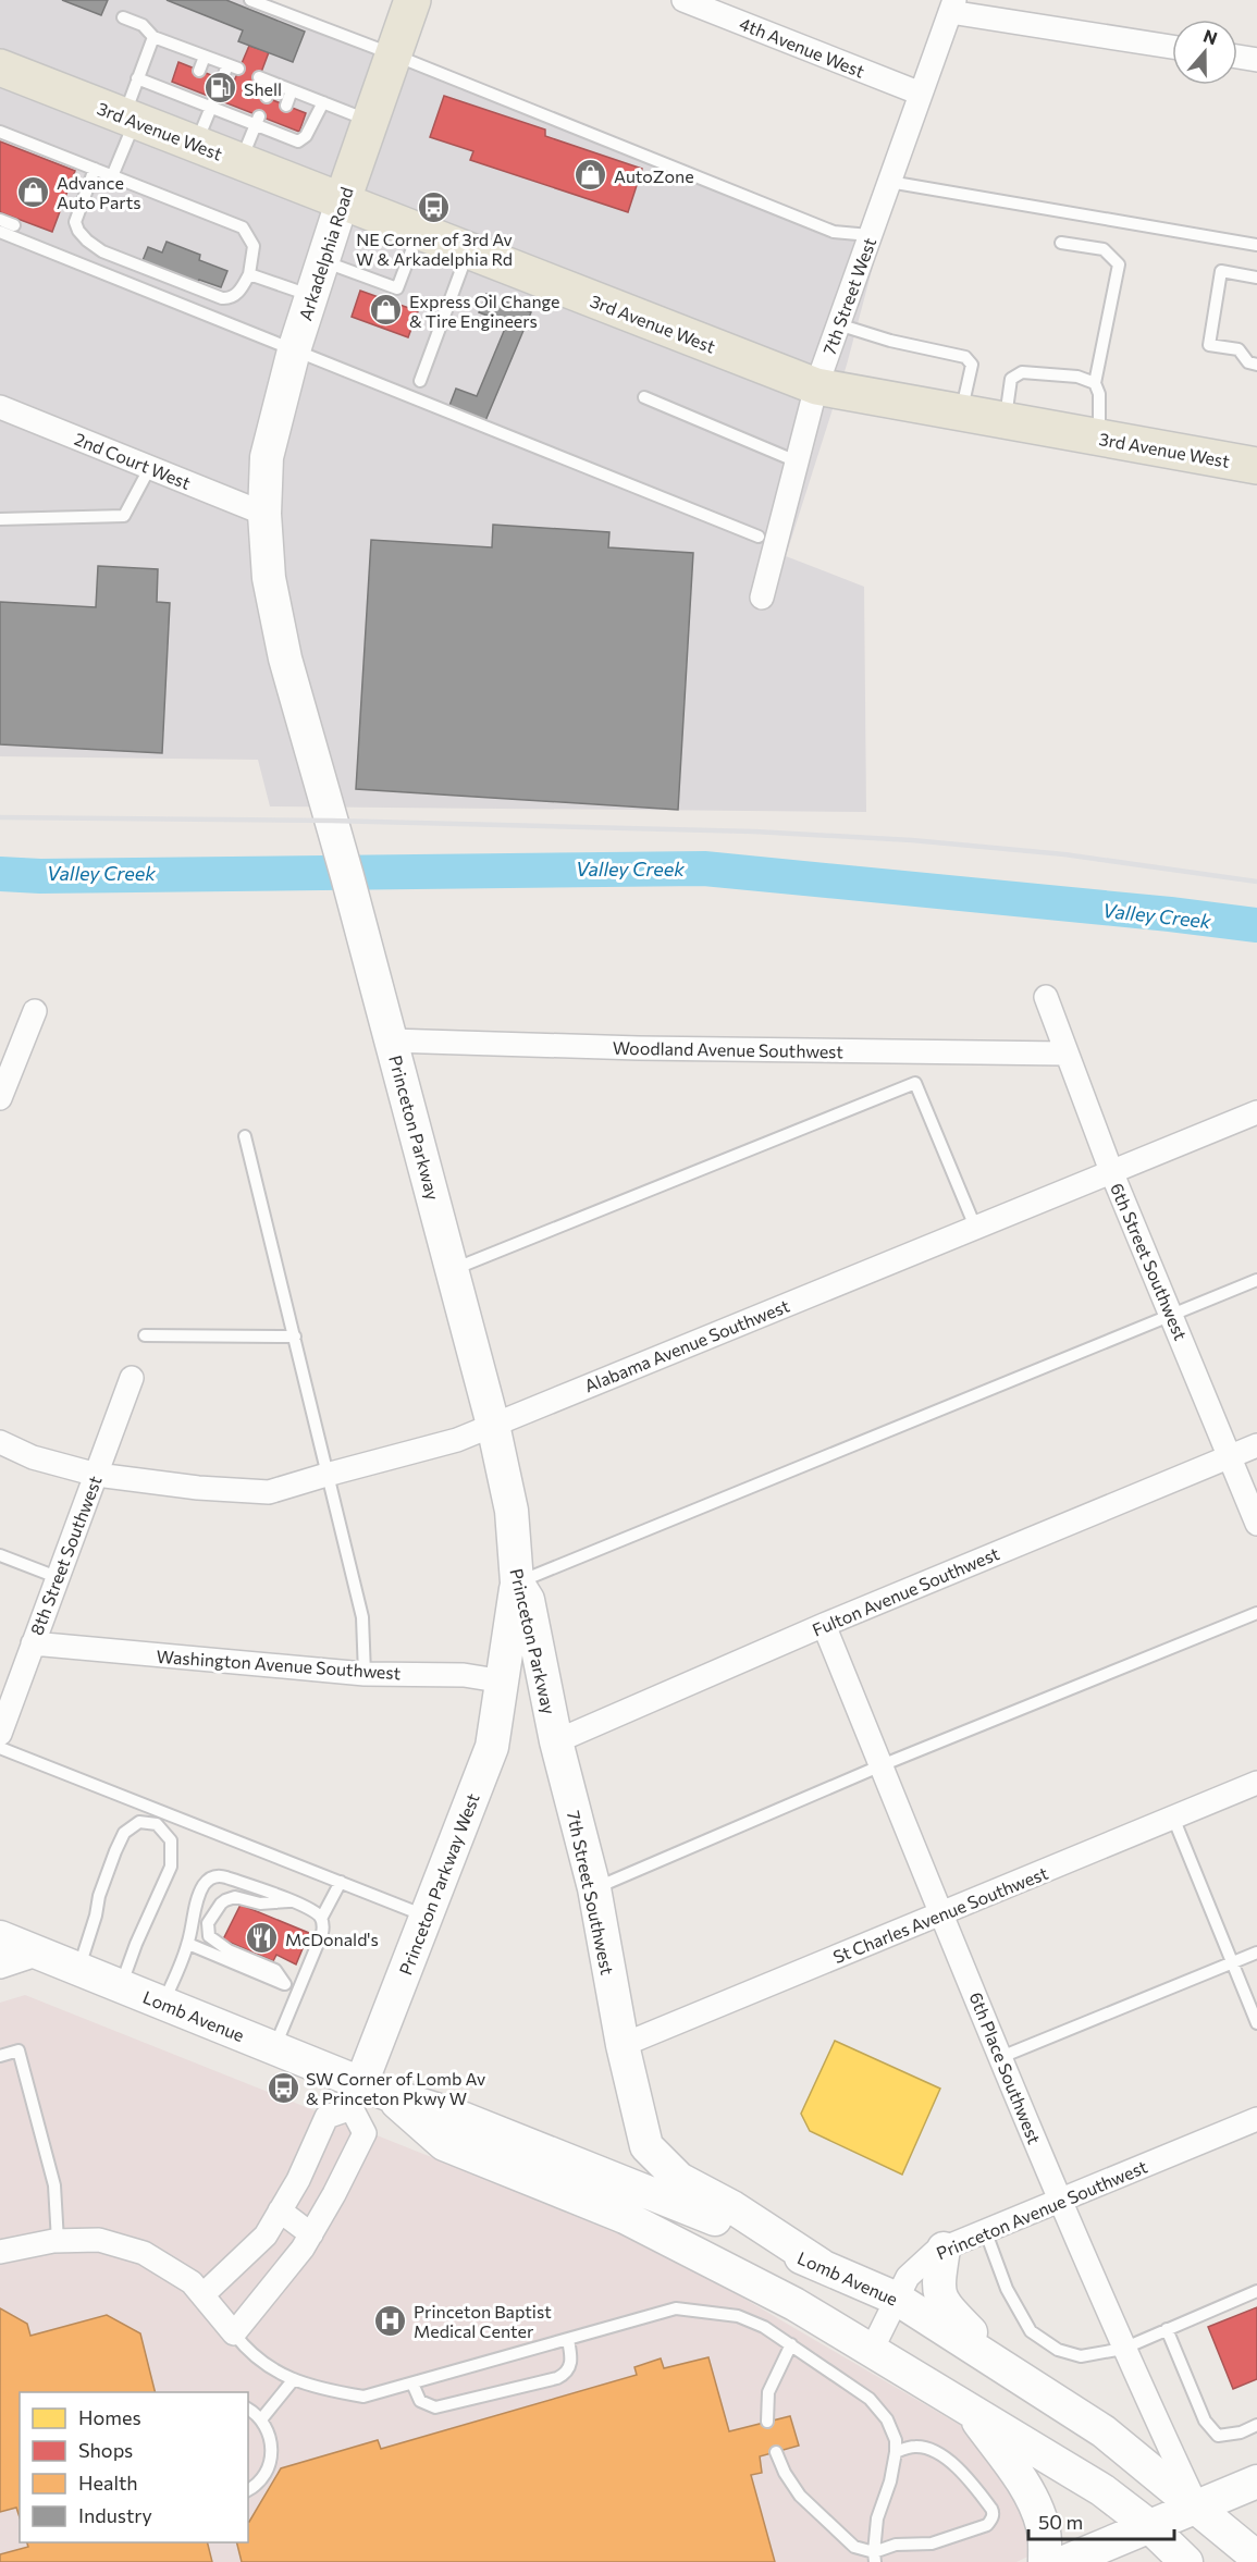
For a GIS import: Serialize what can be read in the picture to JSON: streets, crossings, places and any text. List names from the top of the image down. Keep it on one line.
{"streets":{"main road":["3rd Avenue West","Arkadelphia Road","Princeton Parkway","Princeton Parkway West","7th Street Southwest","Lomb Avenue"],"street":["4th Avenue West","7th Street West","2nd Court West","Woodland Avenue Southwest","6th Street Southwest","Alabama Avenue Southwest","8th Street Southwest","Fulton Avenue Southwest","Washington Avenue Southwest","St Charles Avenue Southwest","6th Place Southwest","Princeton Avenue Southwest"]},"crossings":[["4th Avenue West","7th Street West"],["3rd Avenue West","Arkadelphia Road"],["3rd Avenue West","7th Street West"],["Arkadelphia Road","2nd Court West"],["Arkadelphia Road","Princeton Parkway"],["2nd Court West","Princeton Parkway"],["Woodland Avenue Southwest","Princeton Parkway"],["Woodland Avenue Southwest","6th Street Southwest"],["Princeton Parkway","Alabama Avenue Southwest"],["Princeton Parkway","Fulton Avenue Southwest"],["Princeton Parkway","7th Street Southwest"],["6th Street Southwest","Alabama Avenue Southwest"],["6th Street Southwest","Fulton Avenue Southwest"],["Alabama Avenue Southwest","8th Street Southwest"],["8th Street Southwest","Washington Avenue Southwest"],["Fulton Avenue Southwest","7th Street Southwest"],["Fulton Avenue Southwest","6th Place Southwest"],["Washington Avenue Southwest","Princeton Parkway West"],["Princeton Parkway West","Lomb Avenue"],["7th Street Southwest","St Charles Avenue Southwest"],["7th Street Southwest","Lomb Avenue"],["St Charles Avenue Southwest","6th Place Southwest"],["Lomb Avenue","6th Place Southwest"],["Lomb Avenue","Princeton Avenue Southwest"],["6th Place Southwest","Princeton Avenue Southwest"]],"water":["Valley Creek"],"places":{"fuel station":["Shell"],"shop":["AutoZone","Advance Auto Parts","Express Oil Change & Tire Engineers"],"bus stop":["NE Corner of 3rd Av W & Arkadelphia Rd","SW Corner of Lomb Av & Princeton Pkwy W"],"restaurant":["McDonald's"],"hospital":["Princeton Baptist Medical Center"]},"legend":["Homes","Shops","Health","Industry"],"scale_bar":"50 m","north":"top"}
